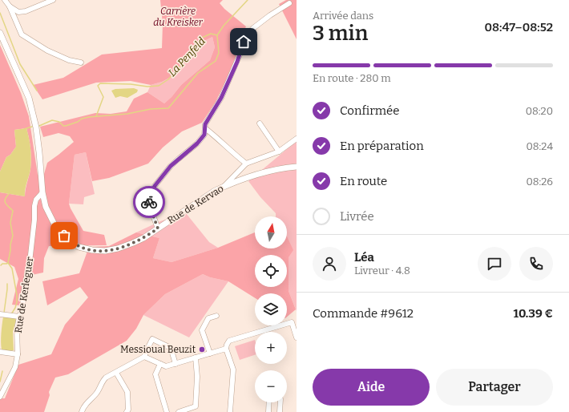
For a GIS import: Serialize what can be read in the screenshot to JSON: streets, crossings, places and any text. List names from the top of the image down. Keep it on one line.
{"streets":{"main road":["Rue de Kervao"],"street":["Rue de Kerleguer"]},"crossings":[["Rue de Kervao","Rue de Kerleguer"]],"water":["La Penfeld"],"parks":["Carrière du Kreisker"],"places":["Messioual Beuzit"],"north":"top","page":{"heading":["3 min","Arrivée dans","08:47–08:52"],"panel":["Léa","Livreur · 4.8","Commande #9612","10.39 €"],"bar":"En route · 280 m","list":[["Confirmée","08:20"],["En préparation","08:24"],["En route","08:26"],"Livrée"],"map_buttons":["+","−"],"buttons":["Aide","Partager"]}}
